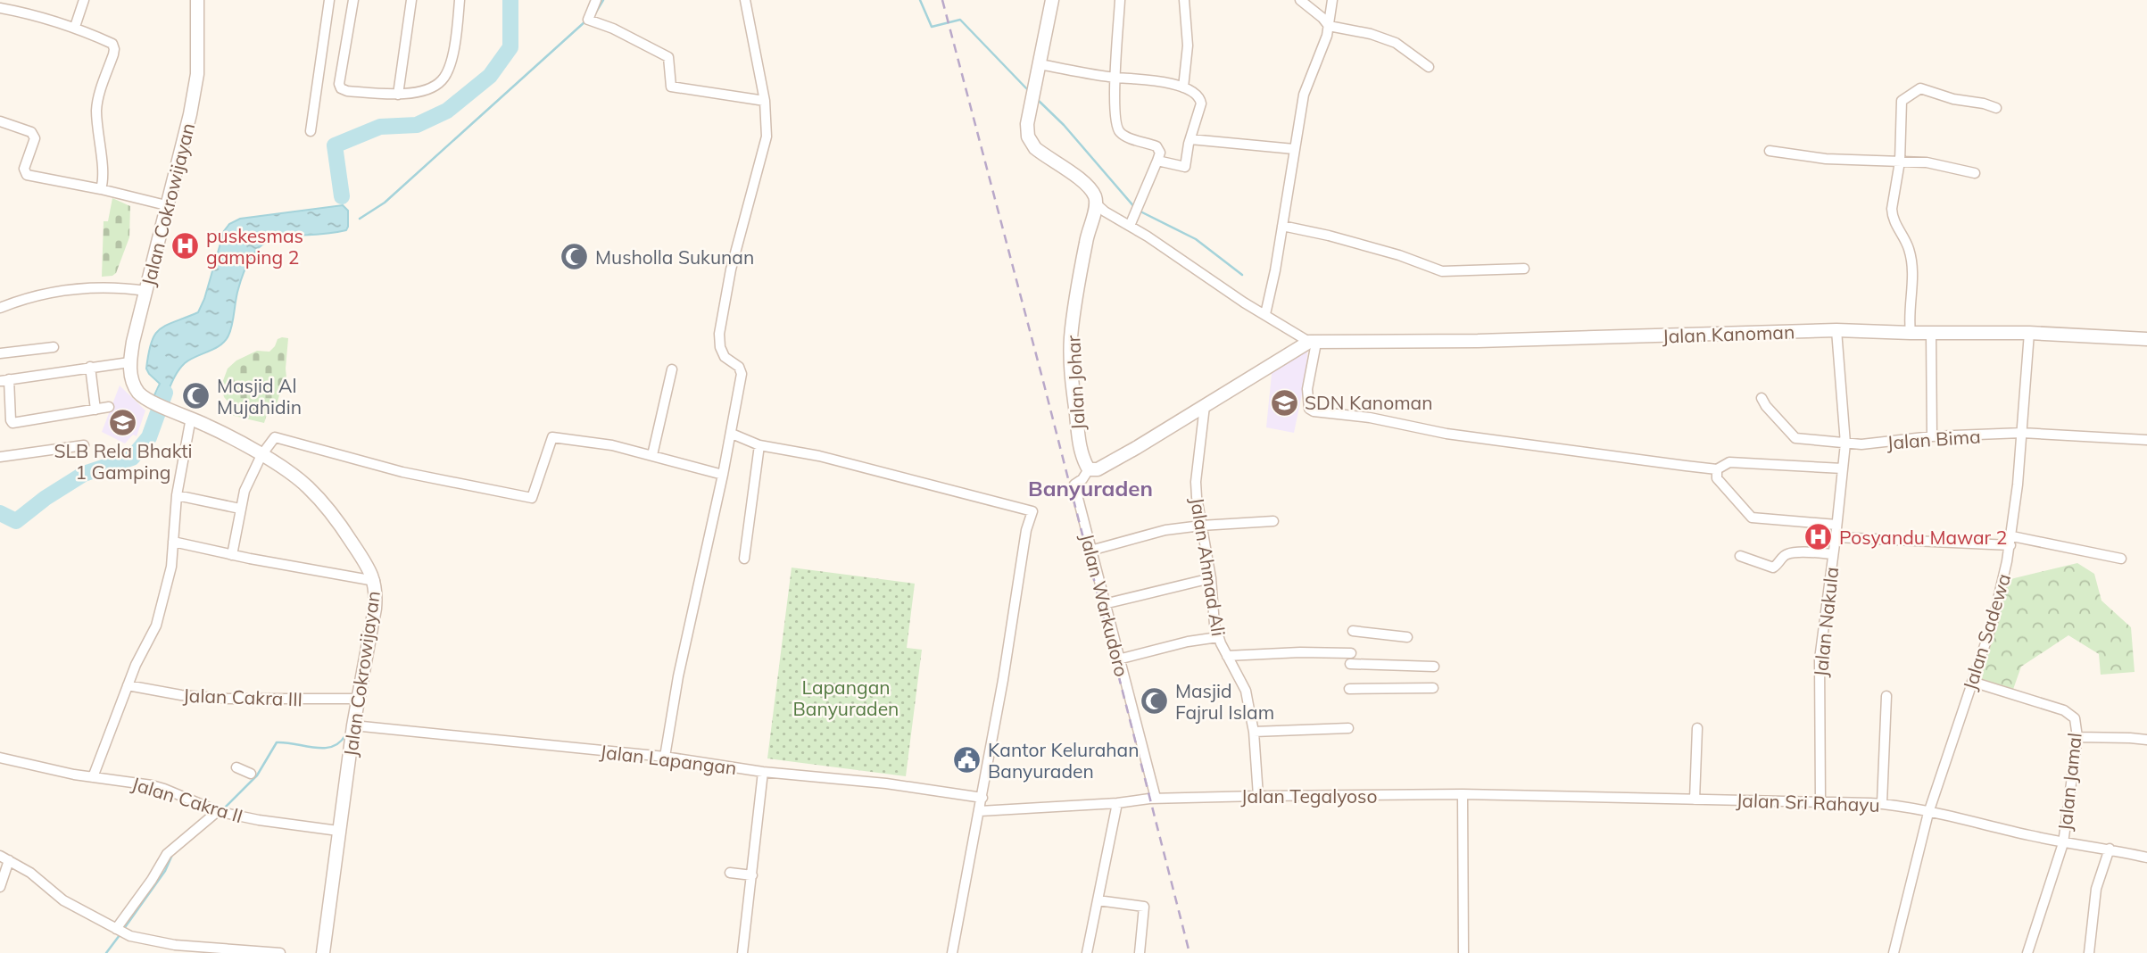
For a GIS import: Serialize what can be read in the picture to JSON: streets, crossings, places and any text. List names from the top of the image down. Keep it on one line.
{"streets":{"street":["Jalan Cokrowijayan","Jalan Kanoman","Jalan Johar","Jalan Bima","Jalan Ahmad Ali","Jalan Warkudoro","Jalan Nakula","Jalan Sadewa","Jalan Cakra III","Jalan Lapangan","Jalan Jamal","Jalan Tegalyoso","Jalan Cakra II","Jalan Sri Rahayu"]},"crossings":[["Jalan Cokrowijayan","Jalan Cakra III"],["Jalan Cokrowijayan","Jalan Lapangan"],["Jalan Cokrowijayan","Jalan Cakra II"],["Jalan Kanoman","Jalan Nakula"],["Jalan Kanoman","Jalan Sadewa"],["Jalan Johar","Jalan Warkudoro"],["Jalan Bima","Jalan Nakula"],["Jalan Bima","Jalan Sadewa"],["Jalan Ahmad Ali","Jalan Tegalyoso"],["Jalan Warkudoro","Jalan Tegalyoso"],["Jalan Nakula","Jalan Sri Rahayu"],["Jalan Sadewa","Jalan Jamal"],["Jalan Sadewa","Jalan Sri Rahayu"],["Jalan Jamal","Jalan Sri Rahayu"],["Jalan Tegalyoso","Jalan Sri Rahayu"]],"districts":["Banyuraden"],"parks":["Lapangan Banyuraden"],"places":{"hospital":["puskesmas gamping 2","Posyandu Mawar 2"],"mosque":["Musholla Sukunan","Masjid Al Mujahidin","Masjid Fajrul Islam"],"school or university":["SDN Kanoman","SLB Rela Bhakti 1 Gamping"],"public building":["Kantor Kelurahan Banyuraden"]}}
